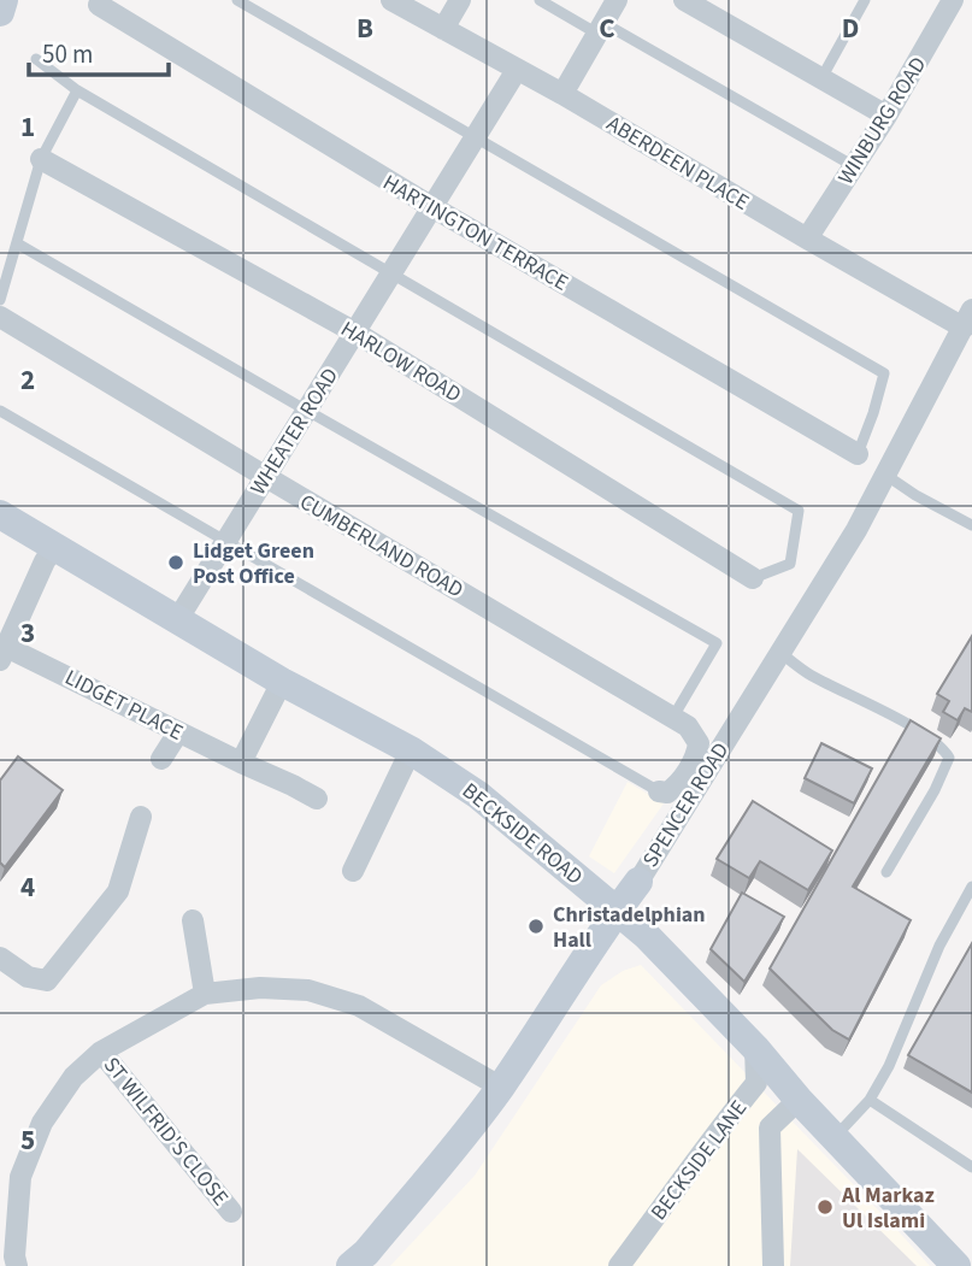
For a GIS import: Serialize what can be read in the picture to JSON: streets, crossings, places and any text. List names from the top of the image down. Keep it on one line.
{"streets":{"street":["WINBURG ROAD","ABERDEEN PLACE","HARTINGTON TERRACE","HARLOW ROAD","WHEATER ROAD","CUMBERLAND ROAD","LIDGET PLACE","SPENCER ROAD","BECKSIDE ROAD","ST WILFRID'S CLOSE","BECKSIDE LANE"]},"crossings":[["WINBURG ROAD","ABERDEEN PLACE"],["ABERDEEN PLACE","WHEATER ROAD"],["ABERDEEN PLACE","SPENCER ROAD"],["HARTINGTON TERRACE","WHEATER ROAD"],["HARLOW ROAD","WHEATER ROAD"],["WHEATER ROAD","CUMBERLAND ROAD"],["WHEATER ROAD","BECKSIDE ROAD"],["SPENCER ROAD","BECKSIDE ROAD"],["BECKSIDE ROAD","BECKSIDE LANE"]],"places":["Lidget Green Post Office","Christadelphian Hall","Al Markaz Ul Islami"],"scale_bar":"50 m","grid":{"columns":["B","C","D"],"rows":["1","2","3","4","5"]}}
